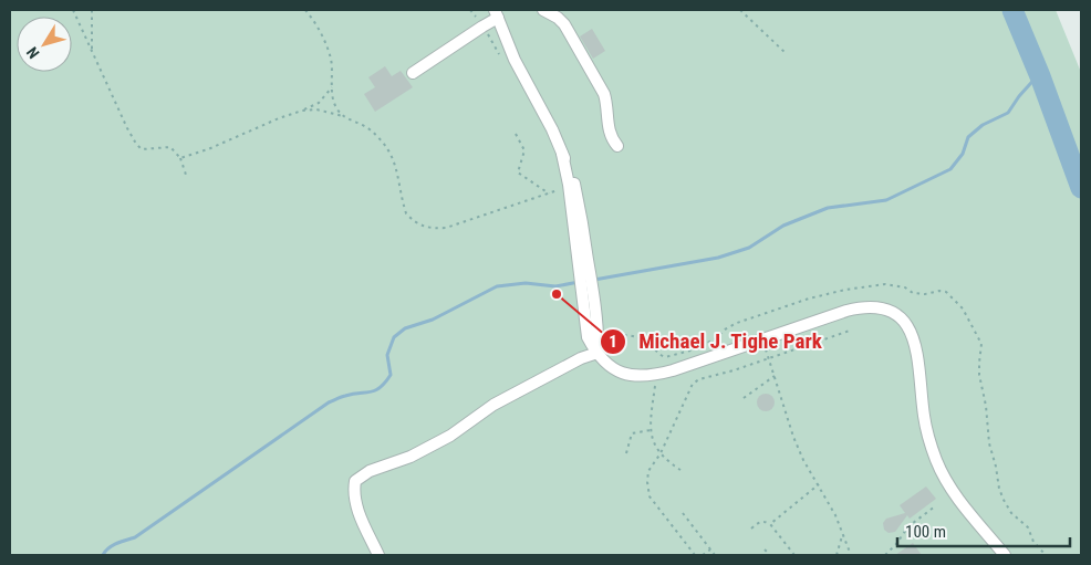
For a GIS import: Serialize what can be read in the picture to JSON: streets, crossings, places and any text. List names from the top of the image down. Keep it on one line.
{"places":["Michael J. Tighe Park"],"scale_bar":"100 m","north":"bottom left"}
